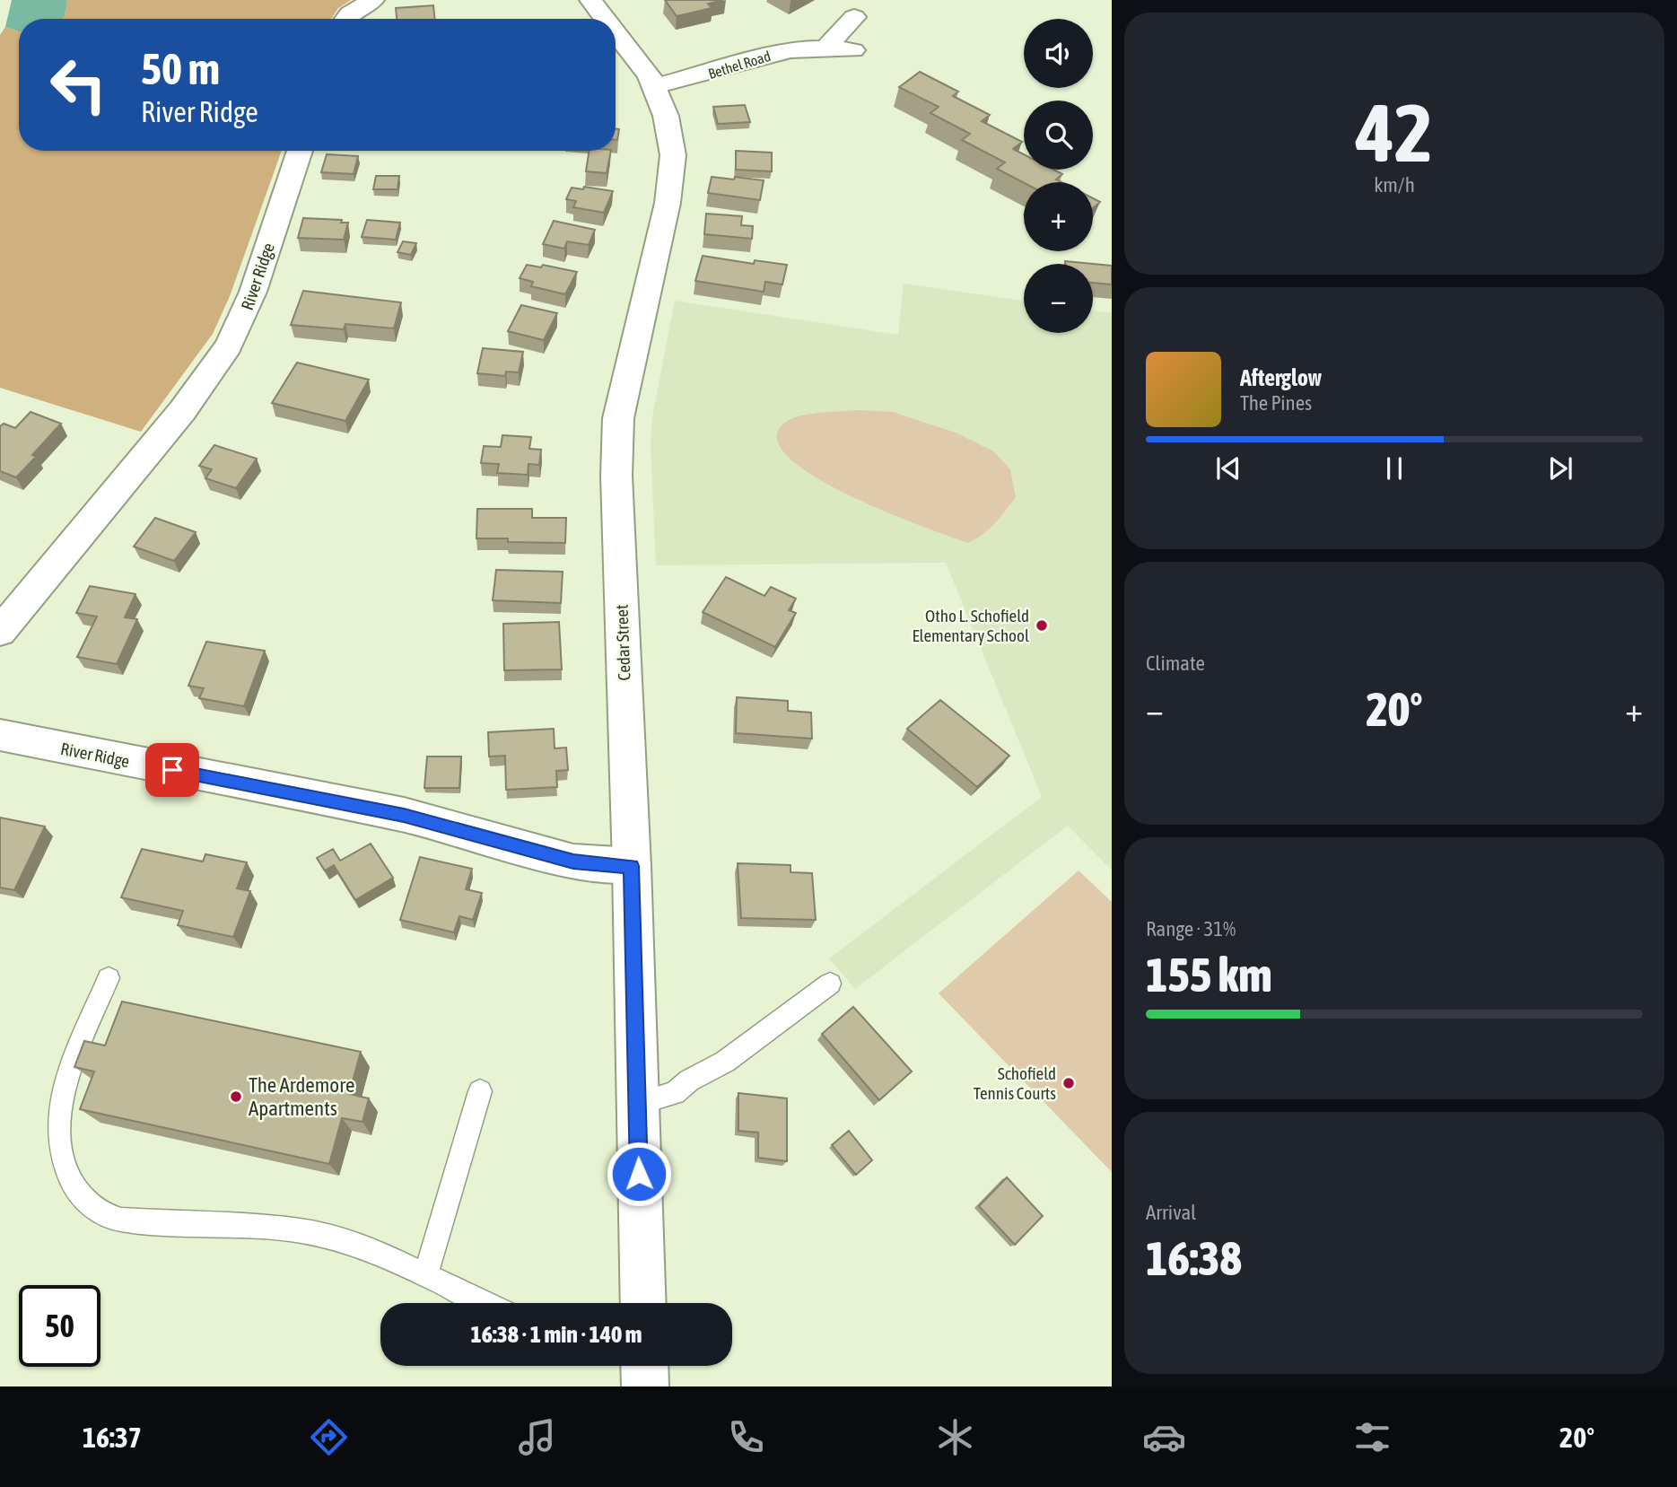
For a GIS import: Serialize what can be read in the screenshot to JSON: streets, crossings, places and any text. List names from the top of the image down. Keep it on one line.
{"streets":{"street":["Bethel Road","River Ridge","Cedar Street"]},"crossings":[["Bethel Road","Cedar Street"],["River Ridge","Cedar Street"]],"places":["Otho L. Schofield Elementary School","Schofield Tennis Courts","The Ardemore Apartments"],"page":{"tile":[["42","km/h"],"Climate",["Range · 31%","155 km"],["Arrival","16:38"]],"map_buttons":["+","−"],"turn":["50 m","River Ridge"],"song":["Afterglow","The Pines"],"heat":["−","20°","+"],"limit":"50","trip":"16:38 · 1 min · 140 m","tabs":["16:37","20°"]}}
